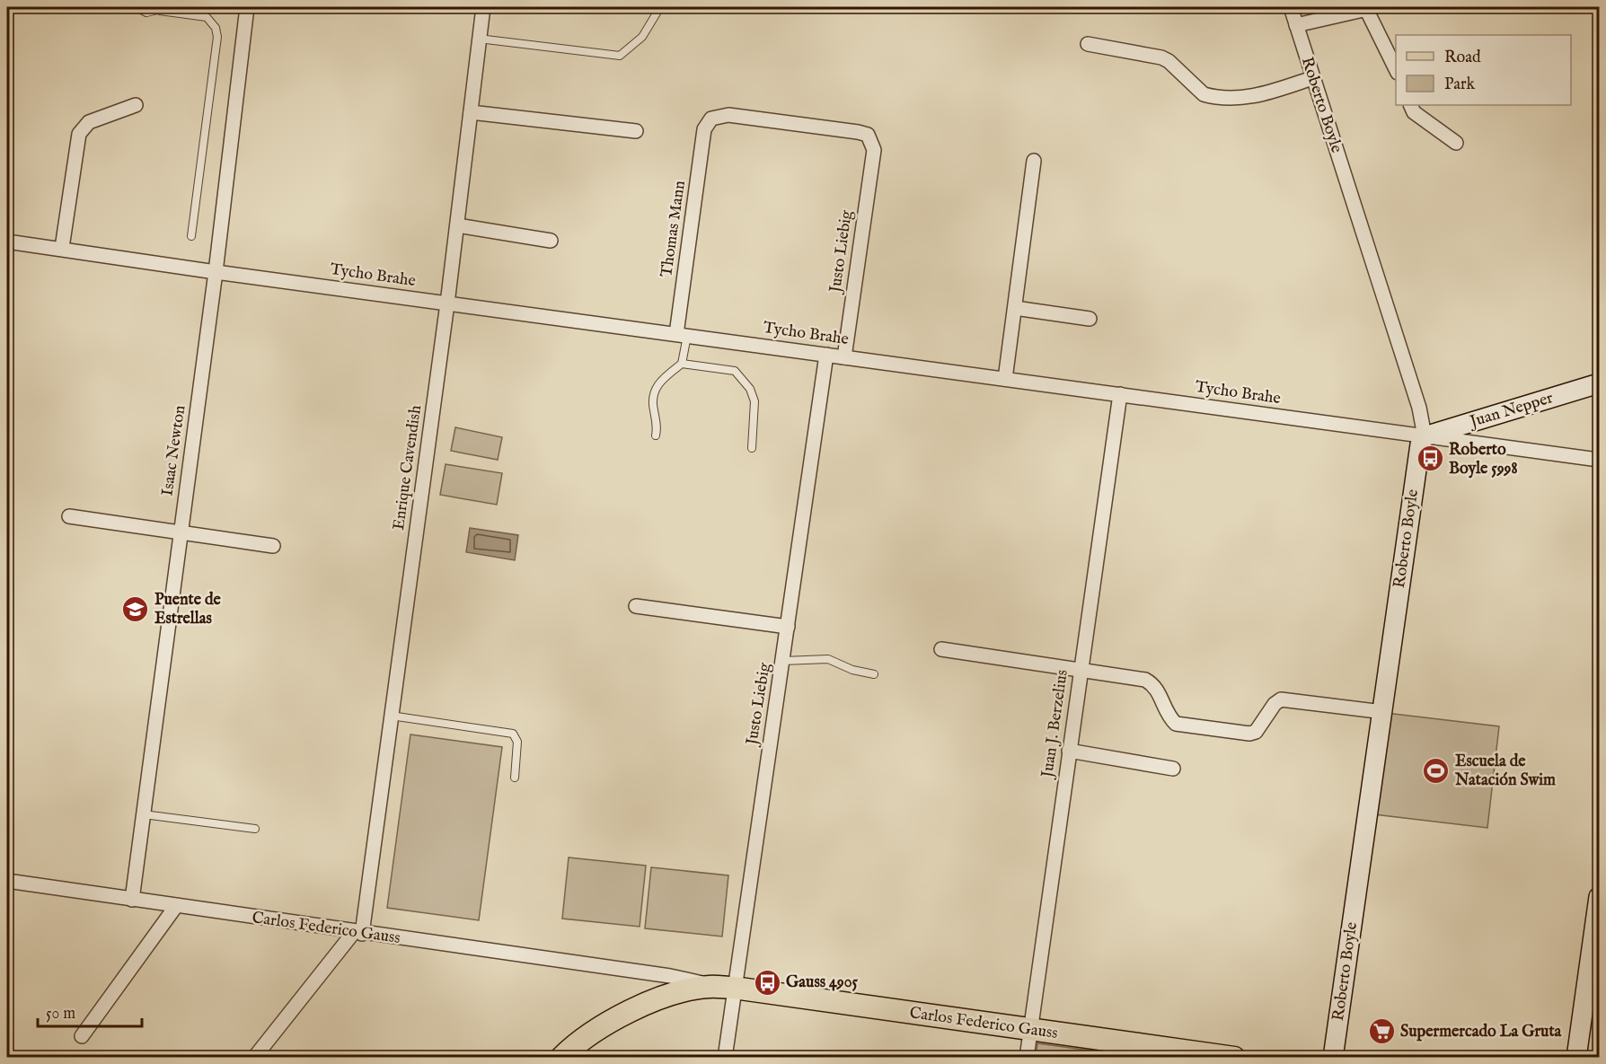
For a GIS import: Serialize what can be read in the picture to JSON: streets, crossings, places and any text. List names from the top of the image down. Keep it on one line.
{"streets":{"main road":["Roberto Boyle","Juan Nepper","Carlos Federico Gauss"],"street":["Thomas Mann","Justo Liebig","Tycho Brahe","Isaac Newton","Enrique Cavendish","Juan J. Berzelius"]},"crossings":[["Roberto Boyle","Tycho Brahe"],["Roberto Boyle","Juan Nepper"],["Thomas Mann","Justo Liebig"],["Thomas Mann","Tycho Brahe"],["Justo Liebig","Tycho Brahe"],["Justo Liebig","Carlos Federico Gauss"],["Tycho Brahe","Juan Nepper"],["Tycho Brahe","Isaac Newton"],["Tycho Brahe","Enrique Cavendish"],["Tycho Brahe","Juan J. Berzelius"],["Isaac Newton","Carlos Federico Gauss"],["Enrique Cavendish","Carlos Federico Gauss"],["Juan J. Berzelius","Carlos Federico Gauss"]],"places":{"bus stop":["Roberto Boyle 5998","Gauss 4905"],"school or university":["Puente de Estrellas"],"sports":["Escuela de Natación Swim"],"supermarket":["Supermercado La Gruta"]},"legend":["Road","Park"],"scale_bar":"50 m"}
